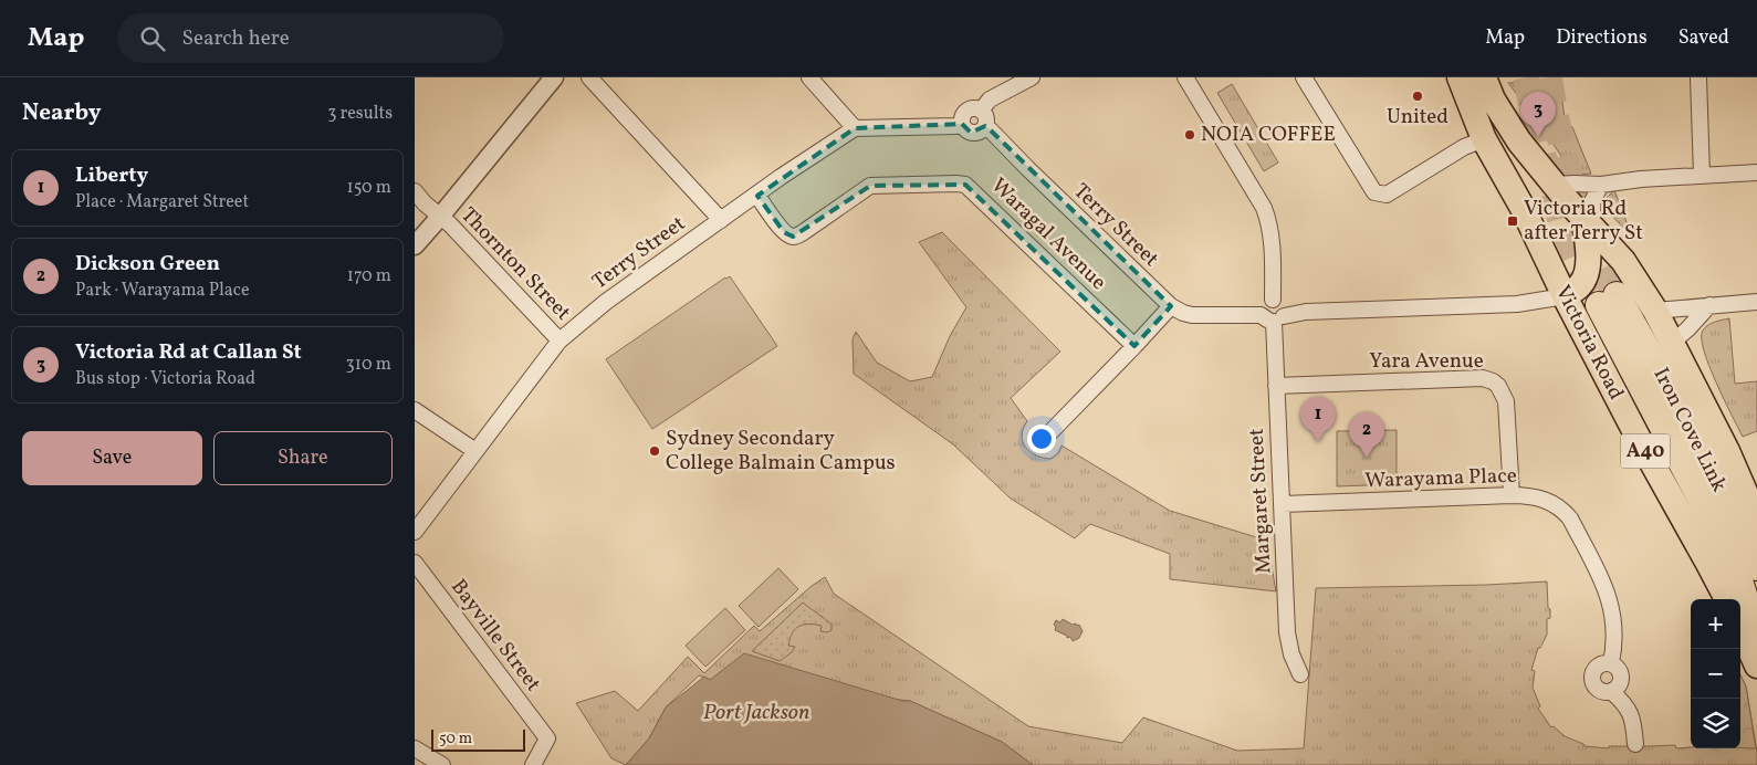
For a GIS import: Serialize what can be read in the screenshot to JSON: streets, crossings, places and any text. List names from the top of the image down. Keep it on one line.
{"streets":{"highway":["Victoria Road","Iron Cove Link","A40"],"street":["Terry Street","Waragal Avenue","Thornton Street","Yara Avenue","Warayama Place","Margaret Street","Bayville Street"]},"crossings":[["Terry Street","Waragal Avenue"],["Terry Street","Thornton Street"],["Terry Street","Victoria Road"],["Terry Street","Margaret Street"],["Yara Avenue","Warayama Place"],["Yara Avenue","Margaret Street"],["Warayama Place","Margaret Street"]],"water":["Port Jackson"],"places":{"other":["United","NOIA COFFEE","Sydney Secondary College Balmain Campus"],"transit":["Victoria Rd after Terry St"]},"scale_bar":"50 m","page":{"header":"Map","search":"Search here","nav":["Map","Directions","Saved"],"heading":["Nearby","3 results"],"pins":["3","1","2"],"list":[{"mark":"1","name":"Liberty","note":"Place · Margaret Street","value":"150 m"},{"mark":"2","name":"Dickson Green","note":"Park · Warayama Place","value":"170 m"},{"mark":"3","name":"Victoria Rd at Callan St","note":"Bus stop · Victoria Road","value":"310 m"}],"buttons":["Save","Share"],"map_buttons":["+","−"],"scale":"50 m"}}
